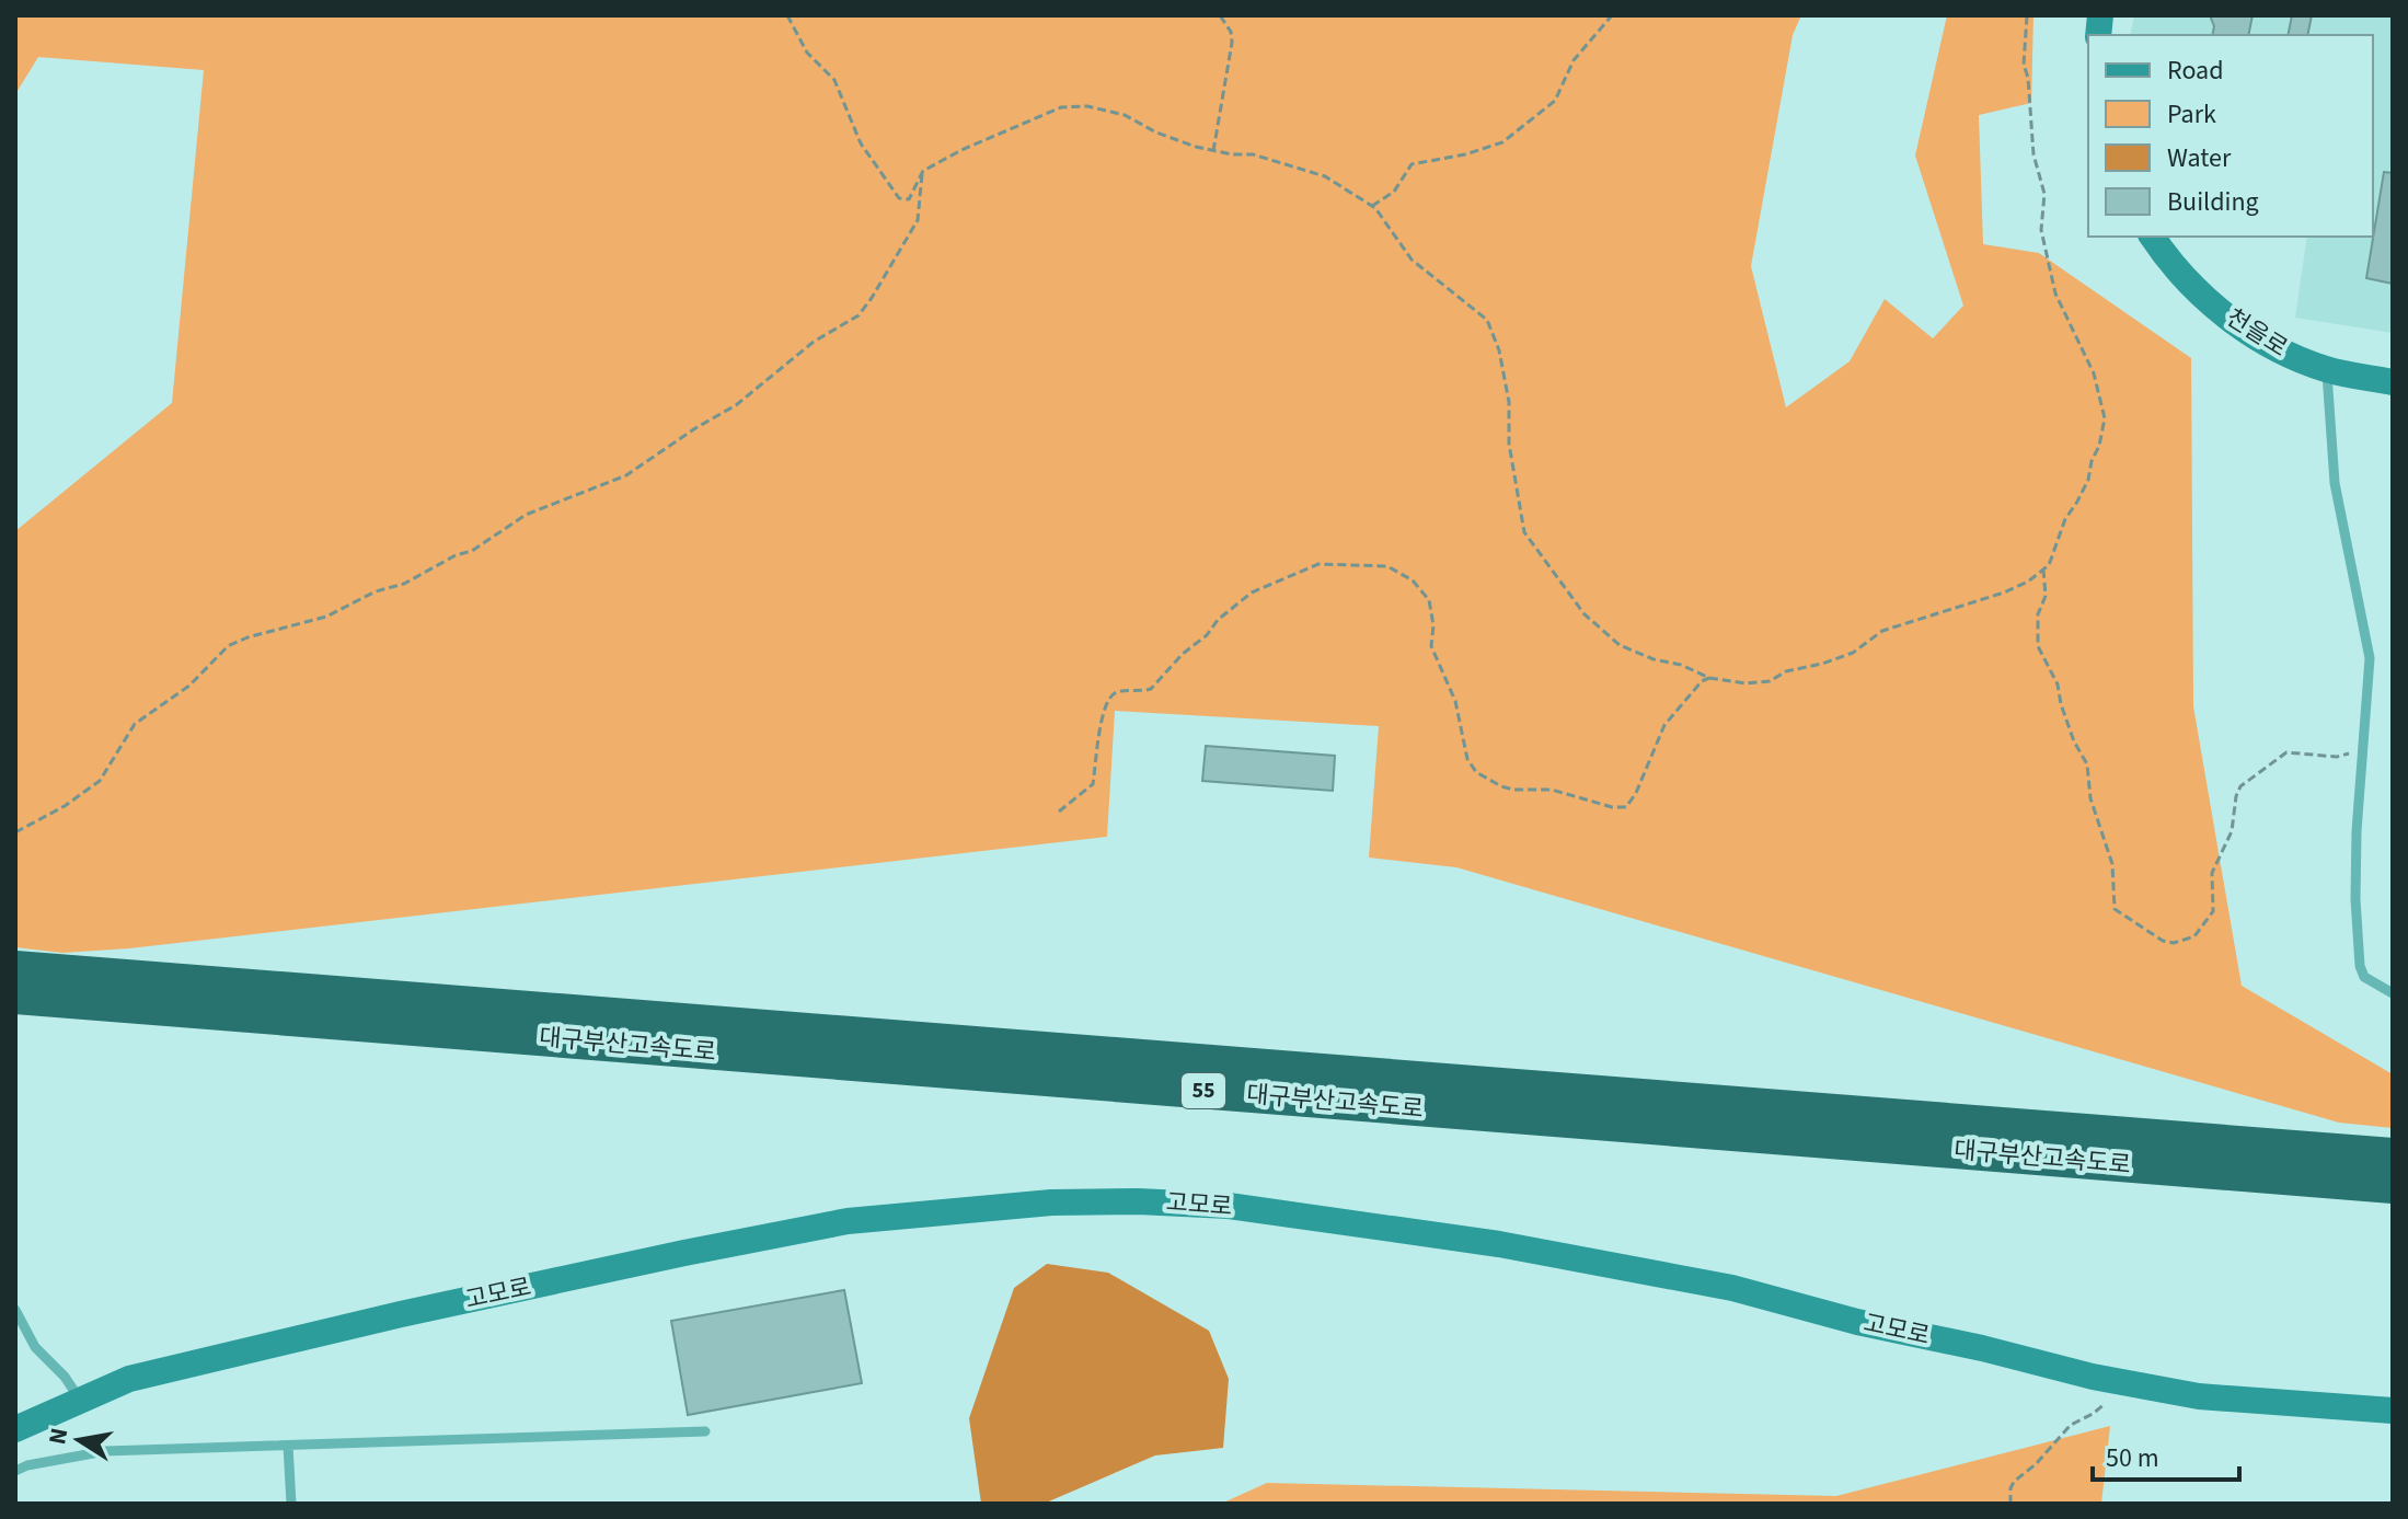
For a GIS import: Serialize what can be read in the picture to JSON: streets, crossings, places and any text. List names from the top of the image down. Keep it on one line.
{"streets":{"highway":["대구부산고속도로","55"],"main road":["천을로","고모로"]},"legend":["Road","Park","Water","Building"],"scale_bar":"50 m","north":"left"}
